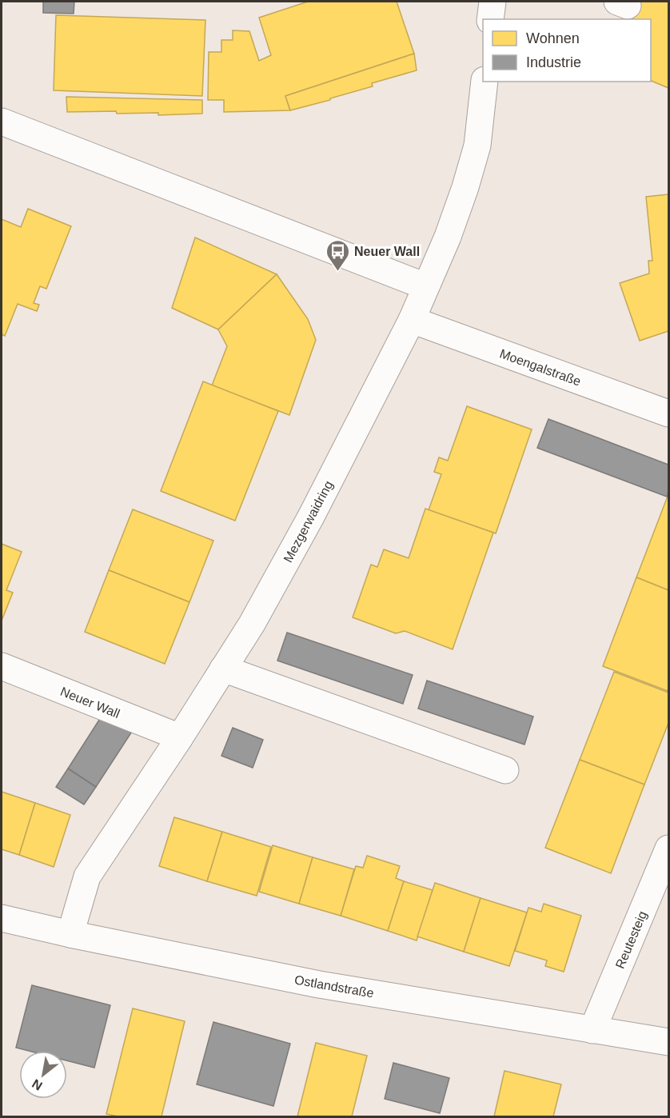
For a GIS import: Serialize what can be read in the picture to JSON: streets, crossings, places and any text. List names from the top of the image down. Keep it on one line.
{"streets":{"street":["Moengalstraße","Mezgerwaidring","Neuer Wall","Reutesteig","Ostlandstraße"]},"crossings":[["Moengalstraße","Mezgerwaidring"],["Mezgerwaidring","Neuer Wall"],["Mezgerwaidring","Ostlandstraße"],["Reutesteig","Ostlandstraße"]],"places":{"bus stop":["Neuer Wall"]},"legend":["Wohnen","Industrie"],"north":"bottom left"}
